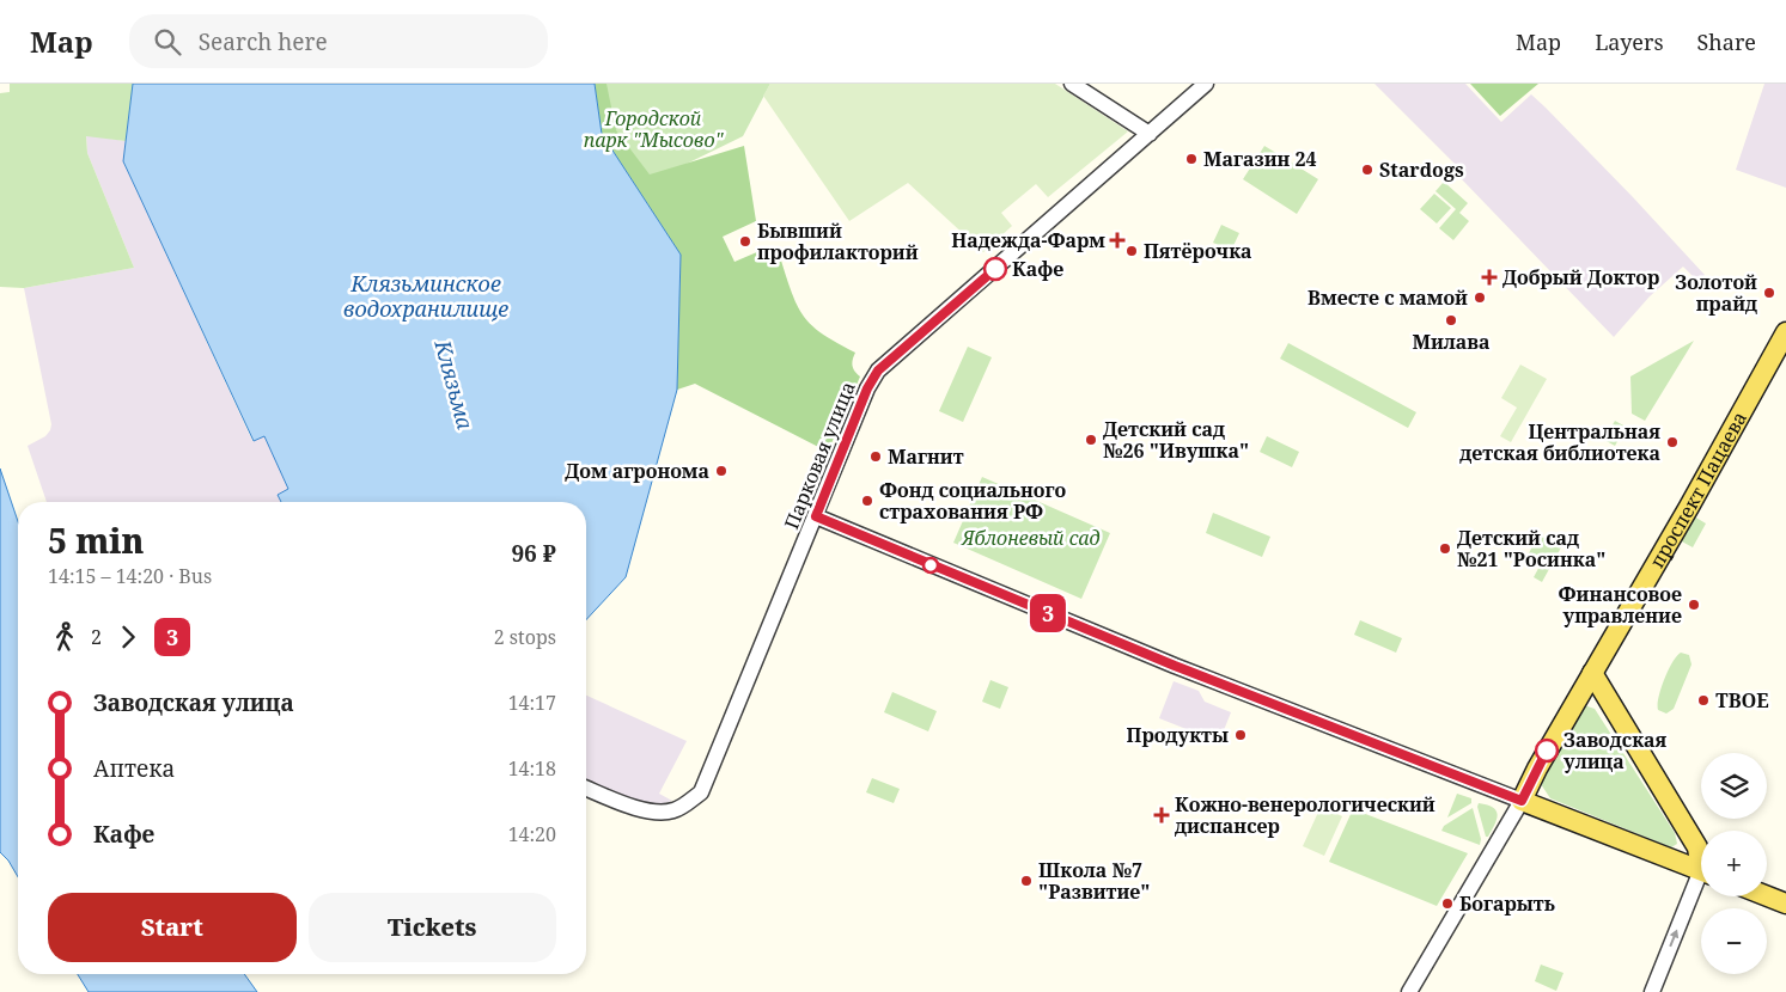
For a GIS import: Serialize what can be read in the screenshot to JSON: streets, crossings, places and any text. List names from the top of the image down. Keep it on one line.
{"streets":{"main road":["проспект Пацаева"],"street":["Парковая улица"]},"water":["Клязьминское водохранилище","Клязьма"],"parks":["Городской парк \"Мысово\"","Яблоневый сад"],"places":{"other":["Магазин 24","Stardogs","Бывший профилакторий","Пятёрочка","Кафе","Золотой прайд","Вместе с мамой","Милава","Детский сад №26 \"Ивушка\"","Центральная детская библиотека","Магнит","Дом агронома","Фонд социального страхования РФ","Детский сад №21 \"Росинка\"","Финансовое управление","ТВОЕ","Продукты","Заводская улица","Школа №7 \"Развитие\"","Богарыть"],"health":["Надежда-Фарм","Добрый Доктор","Кожно-венерологический диспансер"]},"lines":["bus line 3"],"page":{"header":"Map","search":"Search here","nav":["Map","Layers","Share"],"on_map":"3","heading":["5 min","14:15 – 14:20 · Bus","96 ₽"],"legs":["2","3","2 stops"],"list":[{"name":"Заводская улица","value":"14:17"},{"name":"Аптека","value":"14:18"},{"name":"Кафе","value":"14:20"}],"map_buttons":["+","−"],"buttons":["Start","Tickets"]}}
